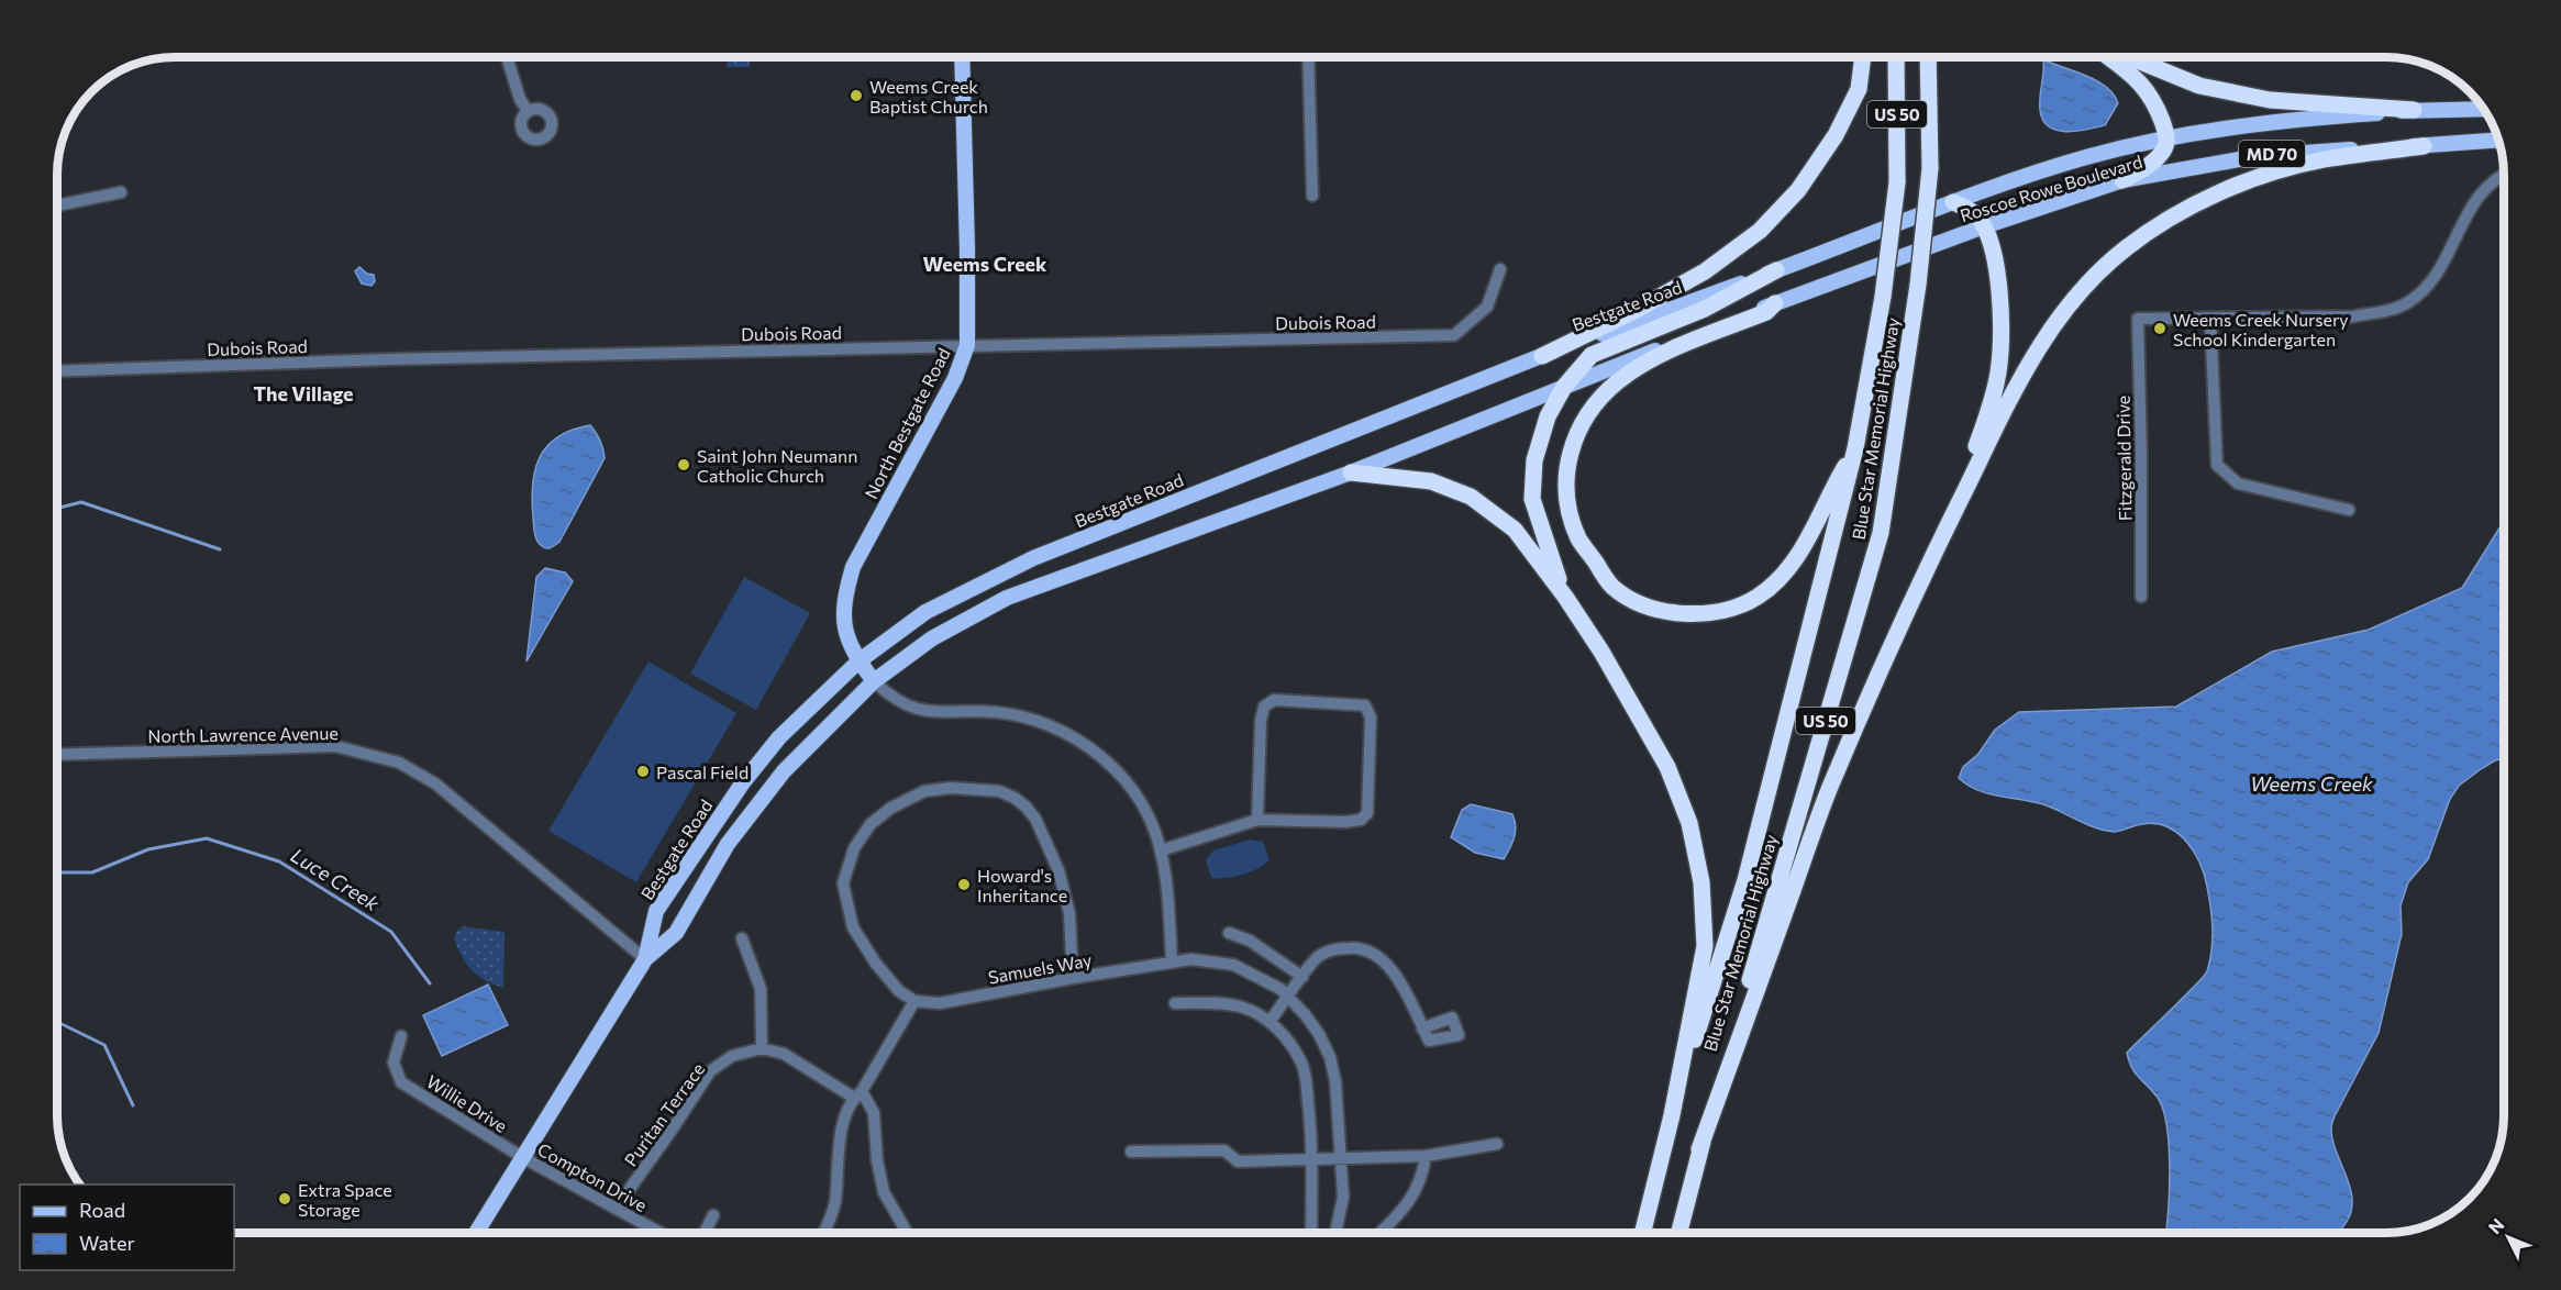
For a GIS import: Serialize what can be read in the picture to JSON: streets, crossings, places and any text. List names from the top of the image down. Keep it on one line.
{"streets":{"highway":["US 50","Blue Star Memorial Highway"],"main road":["MD 70","Roscoe Rowe Boulevard","Bestgate Road","North Bestgate Road"],"street":["Dubois Road","Fitzgerald Drive","North Lawrence Avenue","Samuels Way","Willie Drive","Puritan Terrace","Compton Drive"]},"crossings":[["US 50","Blue Star Memorial Highway"],["Roscoe Rowe Boulevard","Bestgate Road"],["Bestgate Road","North Bestgate Road"],["Bestgate Road","North Lawrence Avenue"],["Bestgate Road","Willie Drive"],["Bestgate Road","Compton Drive"],["Dubois Road","North Bestgate Road"],["Willie Drive","Compton Drive"],["Puritan Terrace","Compton Drive"]],"districts":["Weems Creek","The Village"],"water":["Weems Creek","Luce Creek"],"places":["Weems Creek Baptist Church","Weems Creek Nursery School Kindergarten","Saint John Neumann Catholic Church","Pascal Field","Howard's Inheritance","Extra Space Storage"],"legend":["Road","Water"],"north":"top left"}
